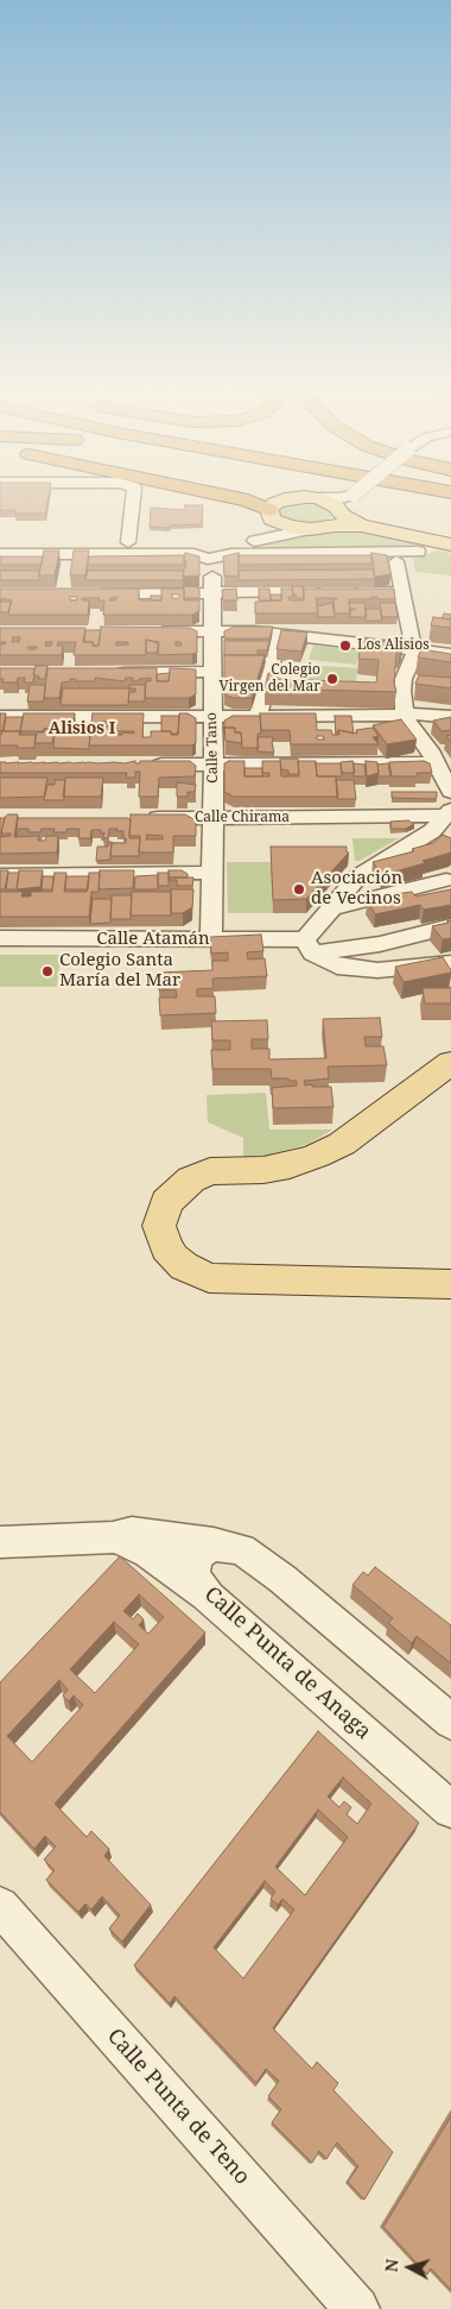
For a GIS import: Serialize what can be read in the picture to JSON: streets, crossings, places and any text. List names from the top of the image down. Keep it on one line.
{"streets":{"street":["Calle Tano","Calle Chirama","Calle Atamán","Calle Punta de Anaga","Calle Punta de Teno"]},"crossings":[["Calle Tano","Calle Chirama"],["Calle Tano","Calle Atamán"]],"districts":["Alisios I"],"places":["Los Alisios","Colegio Virgen del Mar","Asociación de Vecinos","Colegio Santa María del Mar"],"north":"left"}
